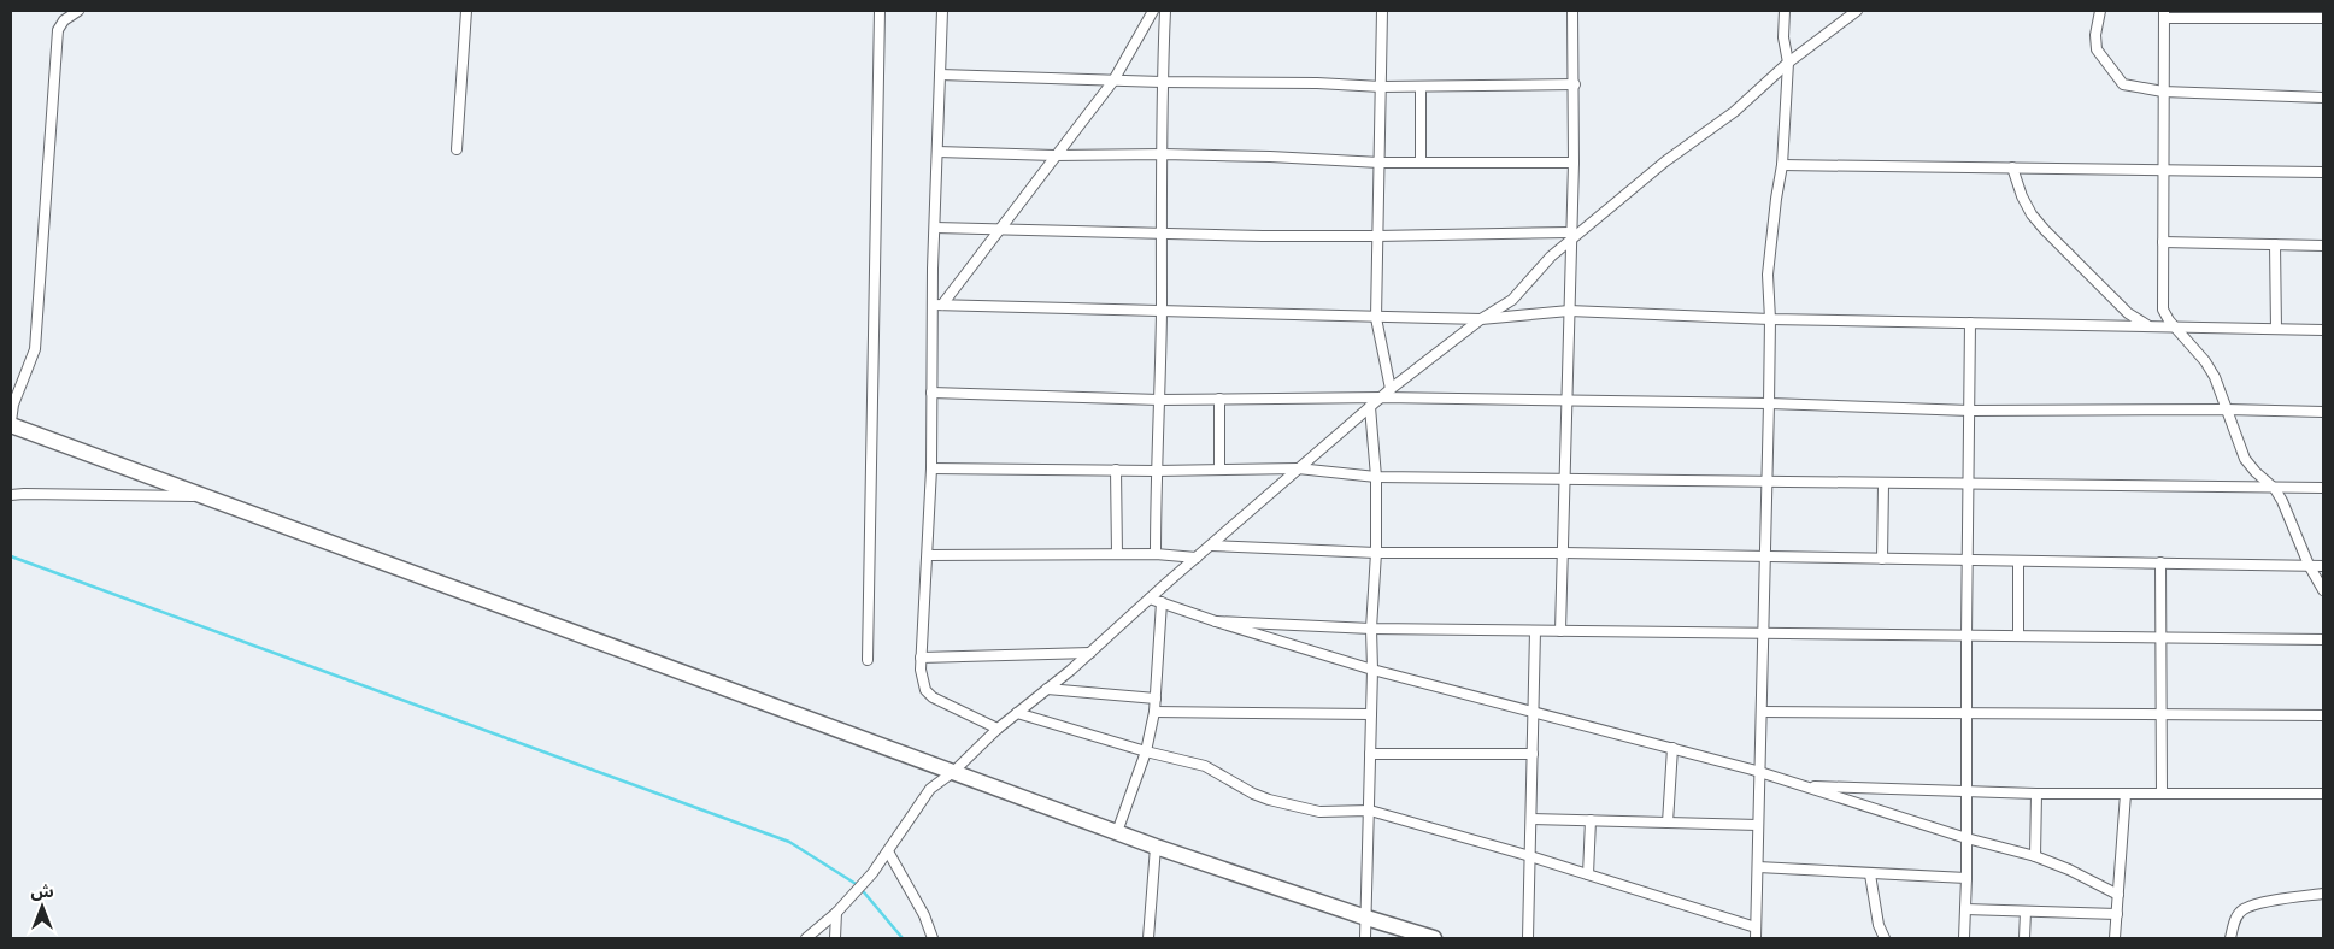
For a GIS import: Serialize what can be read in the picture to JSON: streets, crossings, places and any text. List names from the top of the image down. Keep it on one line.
{"north":"top"}
